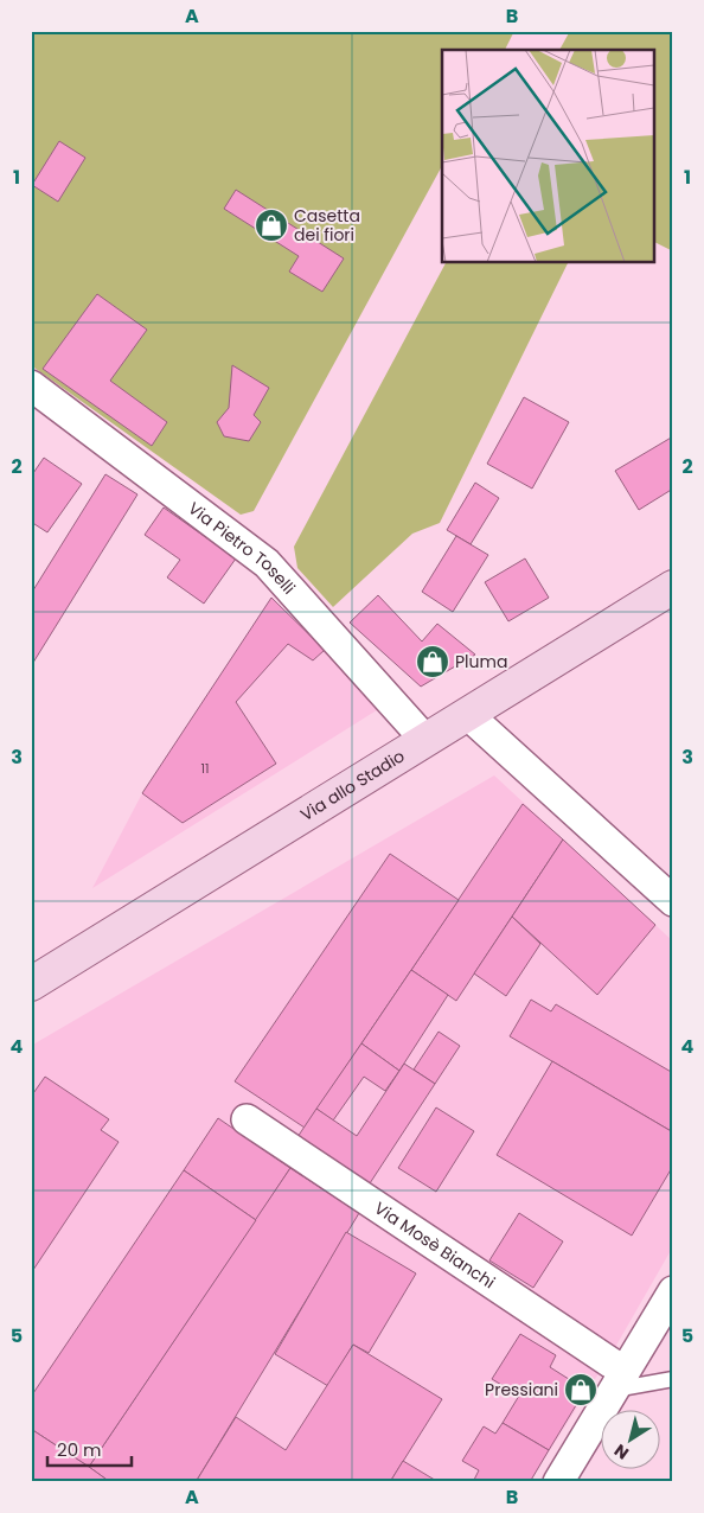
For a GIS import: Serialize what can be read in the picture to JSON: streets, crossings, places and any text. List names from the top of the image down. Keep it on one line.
{"streets":{"main road":["Via allo Stadio"],"street":["Via Pietro Toselli","Via Mosè Bianchi"]},"crossings":[["Via Pietro Toselli","Via allo Stadio"]],"places":{"shop":["Casetta dei fiori","Pluma","Pressiani"]},"house_numbers":["11"],"scale_bar":"20 m","north":"bottom left","grid":{"columns":["A","B"],"rows":["1","2","3","4","5"]}}
